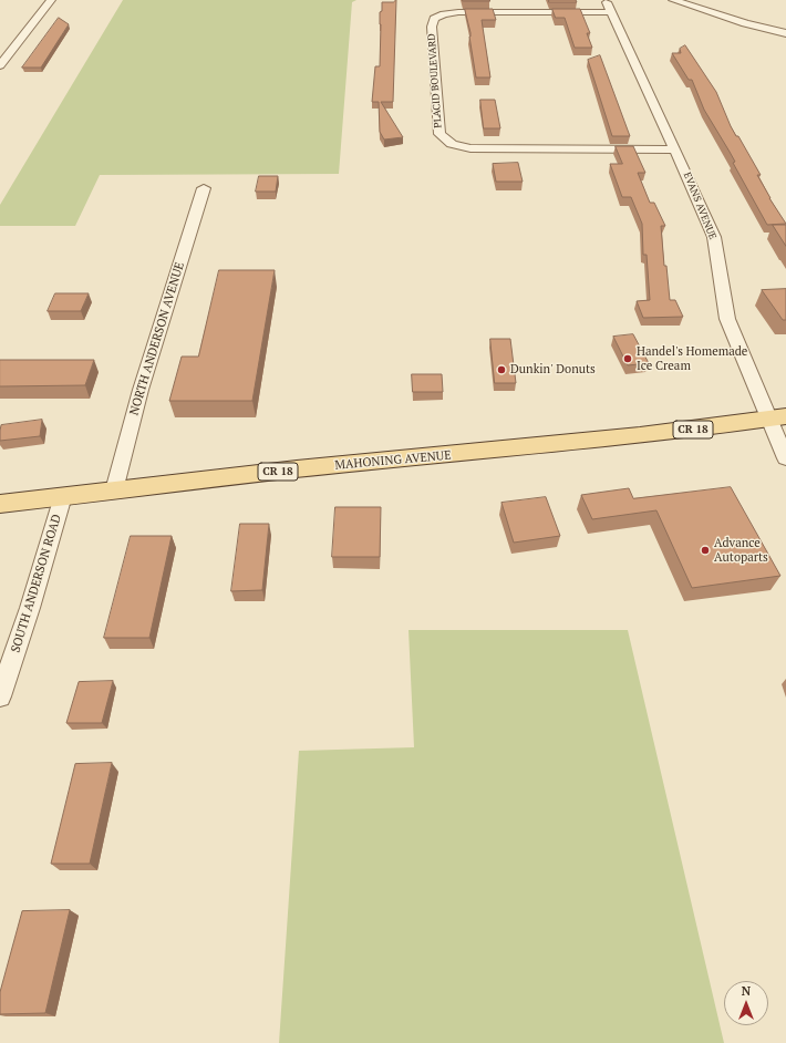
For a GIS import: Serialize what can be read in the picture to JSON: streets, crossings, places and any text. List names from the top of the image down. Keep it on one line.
{"streets":{"main road":["CR 18","MAHONING AVENUE"],"street":["PLACID BOULEVARD","EVANS AVENUE","NORTH ANDERSON AVENUE","SOUTH ANDERSON ROAD"]},"crossings":[["PLACID BOULEVARD","EVANS AVENUE"],["EVANS AVENUE","MAHONING AVENUE"],["NORTH ANDERSON AVENUE","MAHONING AVENUE"],["MAHONING AVENUE","SOUTH ANDERSON ROAD"]],"places":["Handel's Homemade Ice Cream","Dunkin' Donuts","Advance Autoparts"],"north":"top"}
